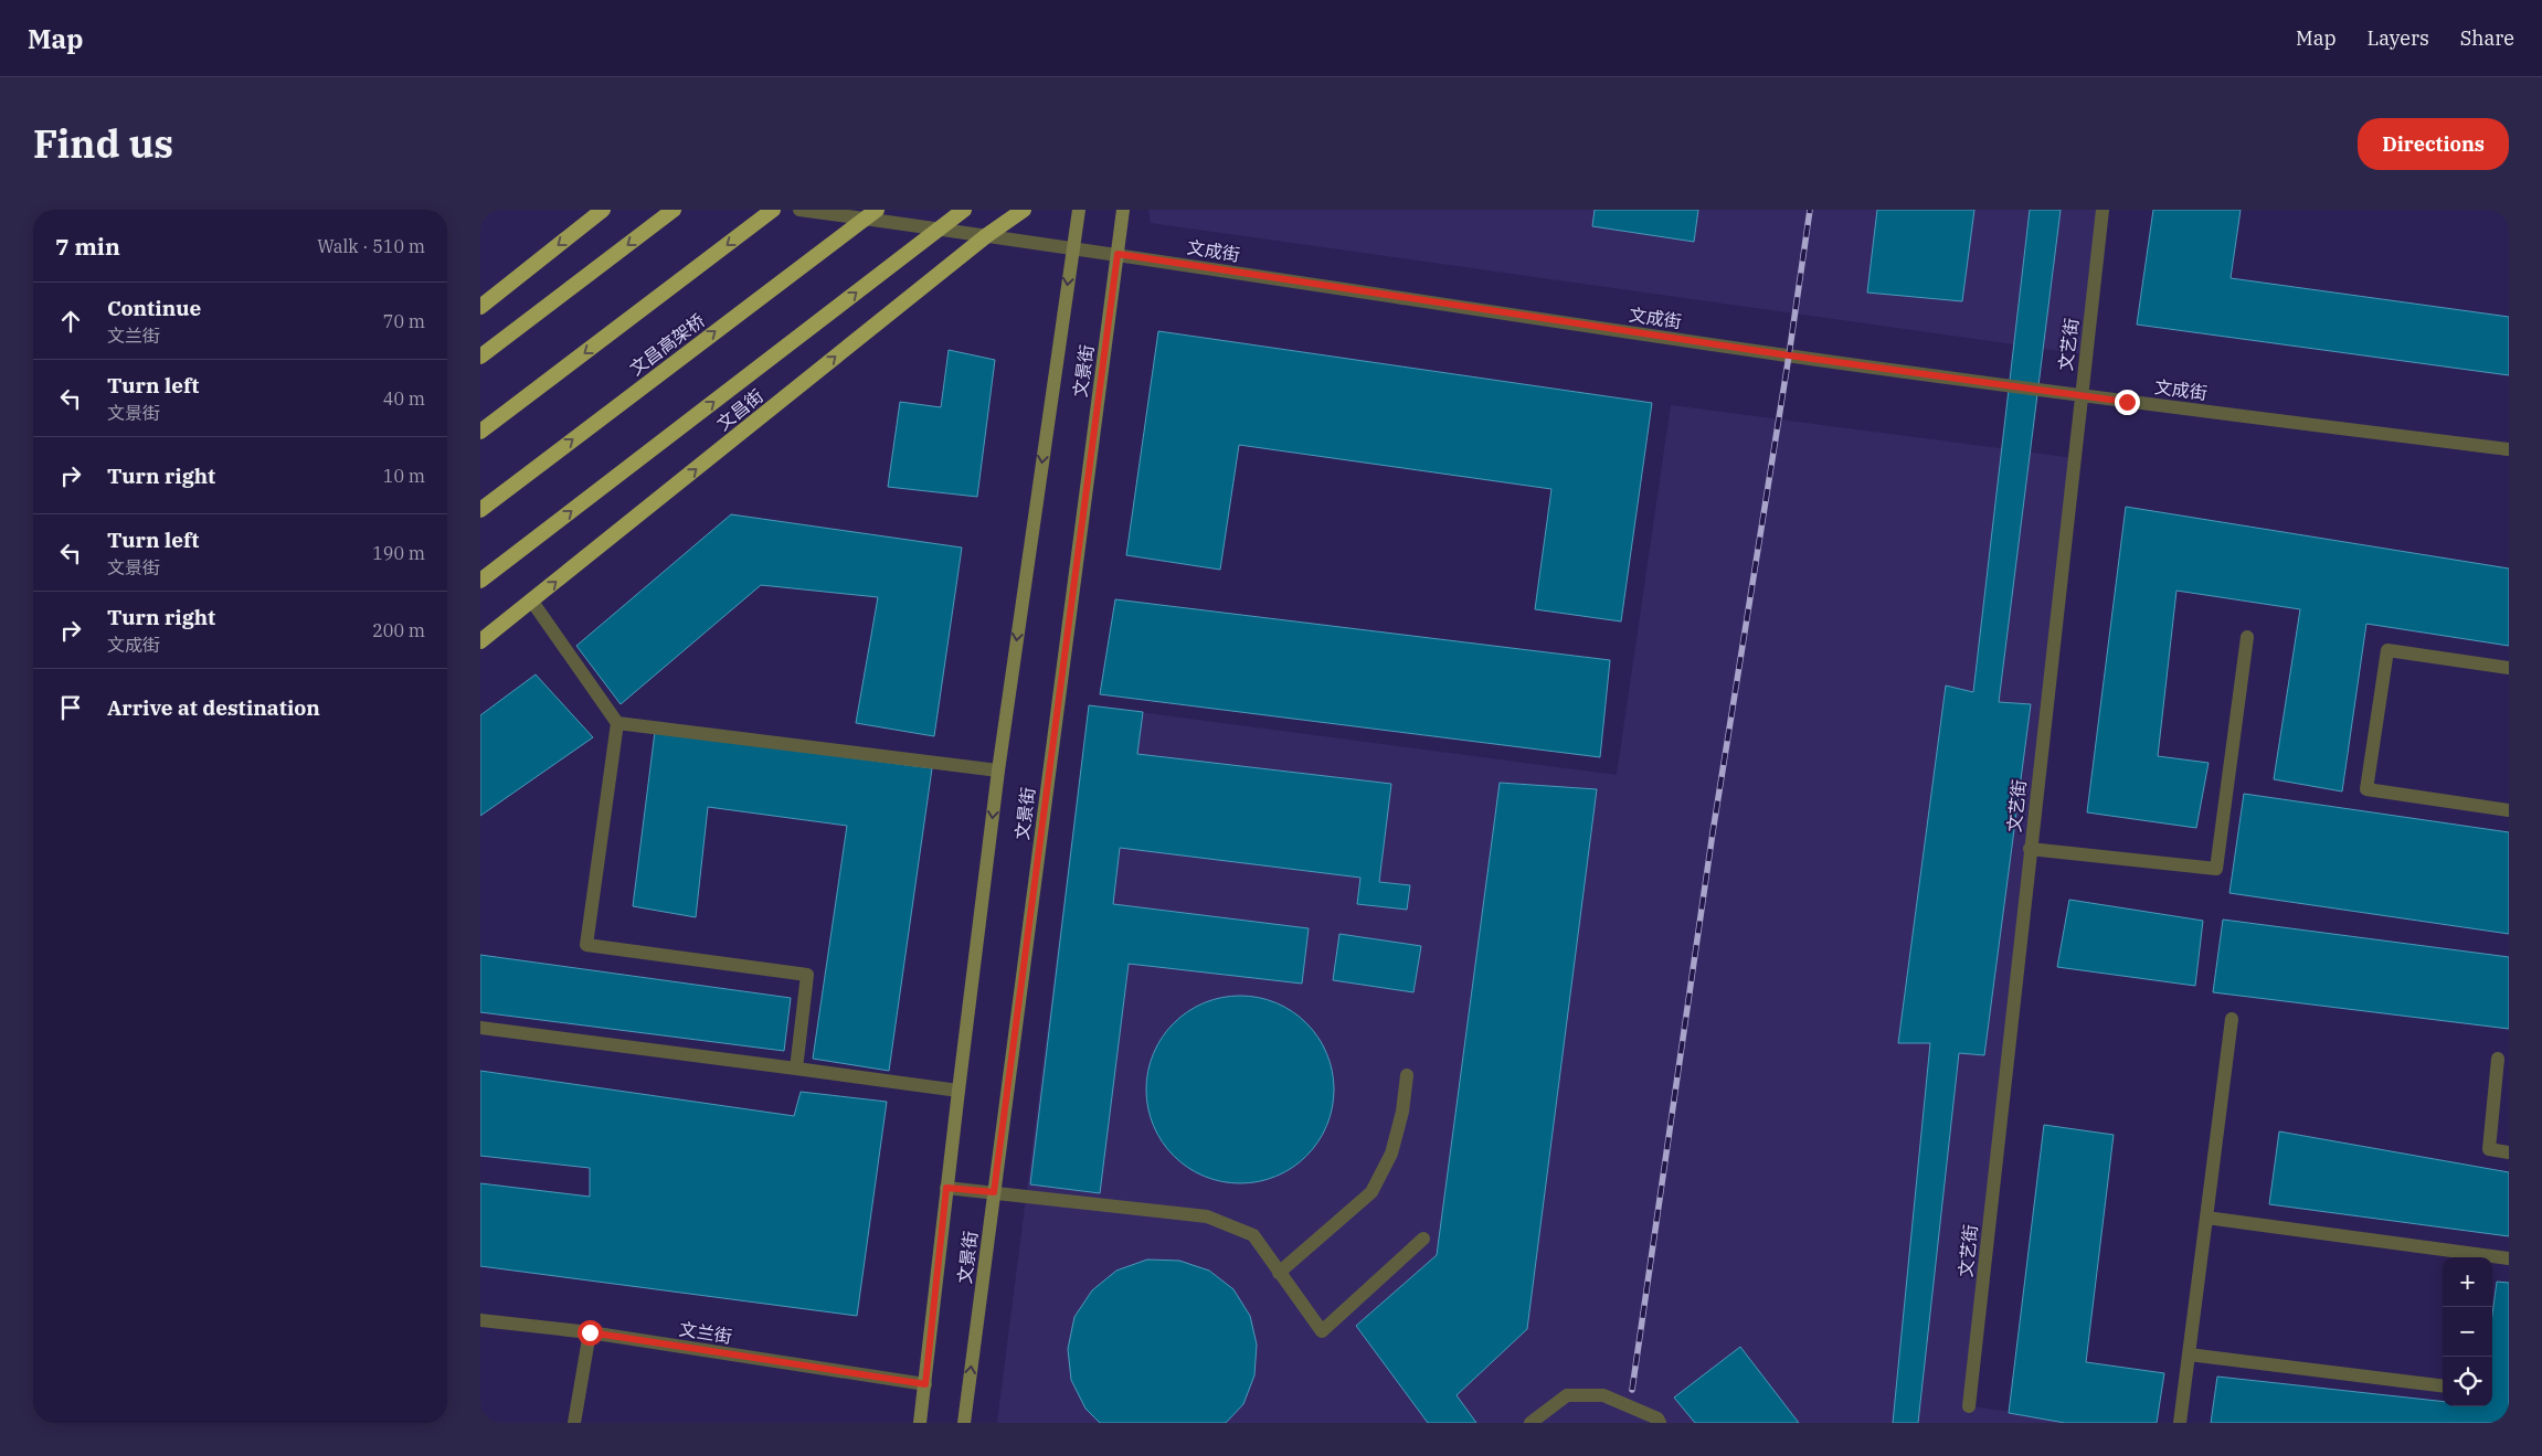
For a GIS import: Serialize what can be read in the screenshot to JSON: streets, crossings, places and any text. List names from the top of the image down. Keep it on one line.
{"streets":{"highway":["文昌高架桥","文昌街"],"main road":["文景街"],"street":["文成街","文艺街","文兰街"]},"crossings":[["文成街","文艺街"],["文成街","文景街"],["文成街","文昌街"],["文景街","文兰街"]],"page":{"header":"Map","nav":["Map","Layers","Share"],"title":"Find us","buttons":"Directions","heading":["7 min","Walk · 510 m"],"list":[["Continue","文兰街","70 m"],["Turn left","文景街","40 m"],["Turn right","10 m"],["Turn left","文景街","190 m"],["Turn right","文成街","200 m"],"Arrive at destination"],"map_buttons":["+","−"]}}
